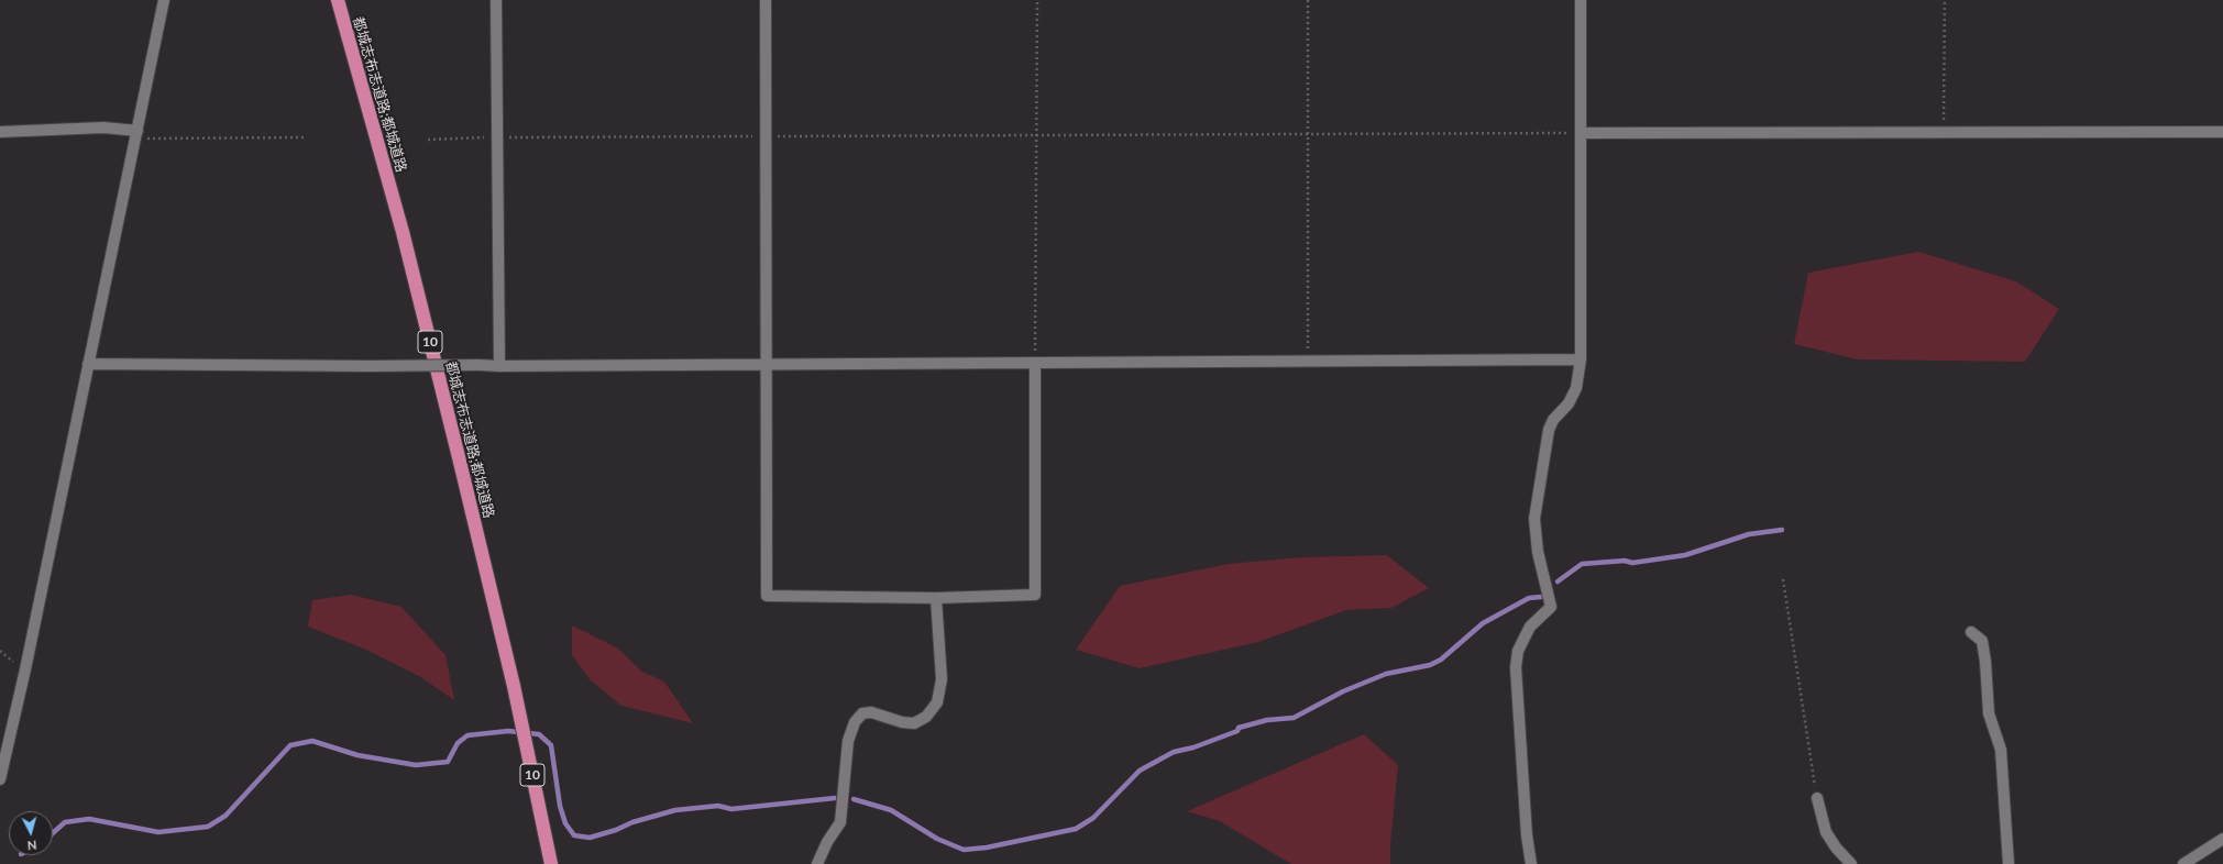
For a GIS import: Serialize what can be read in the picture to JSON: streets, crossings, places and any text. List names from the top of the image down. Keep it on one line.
{"streets":{"highway":["都城志布志道路;都城道路","10"]},"north":"bottom"}
